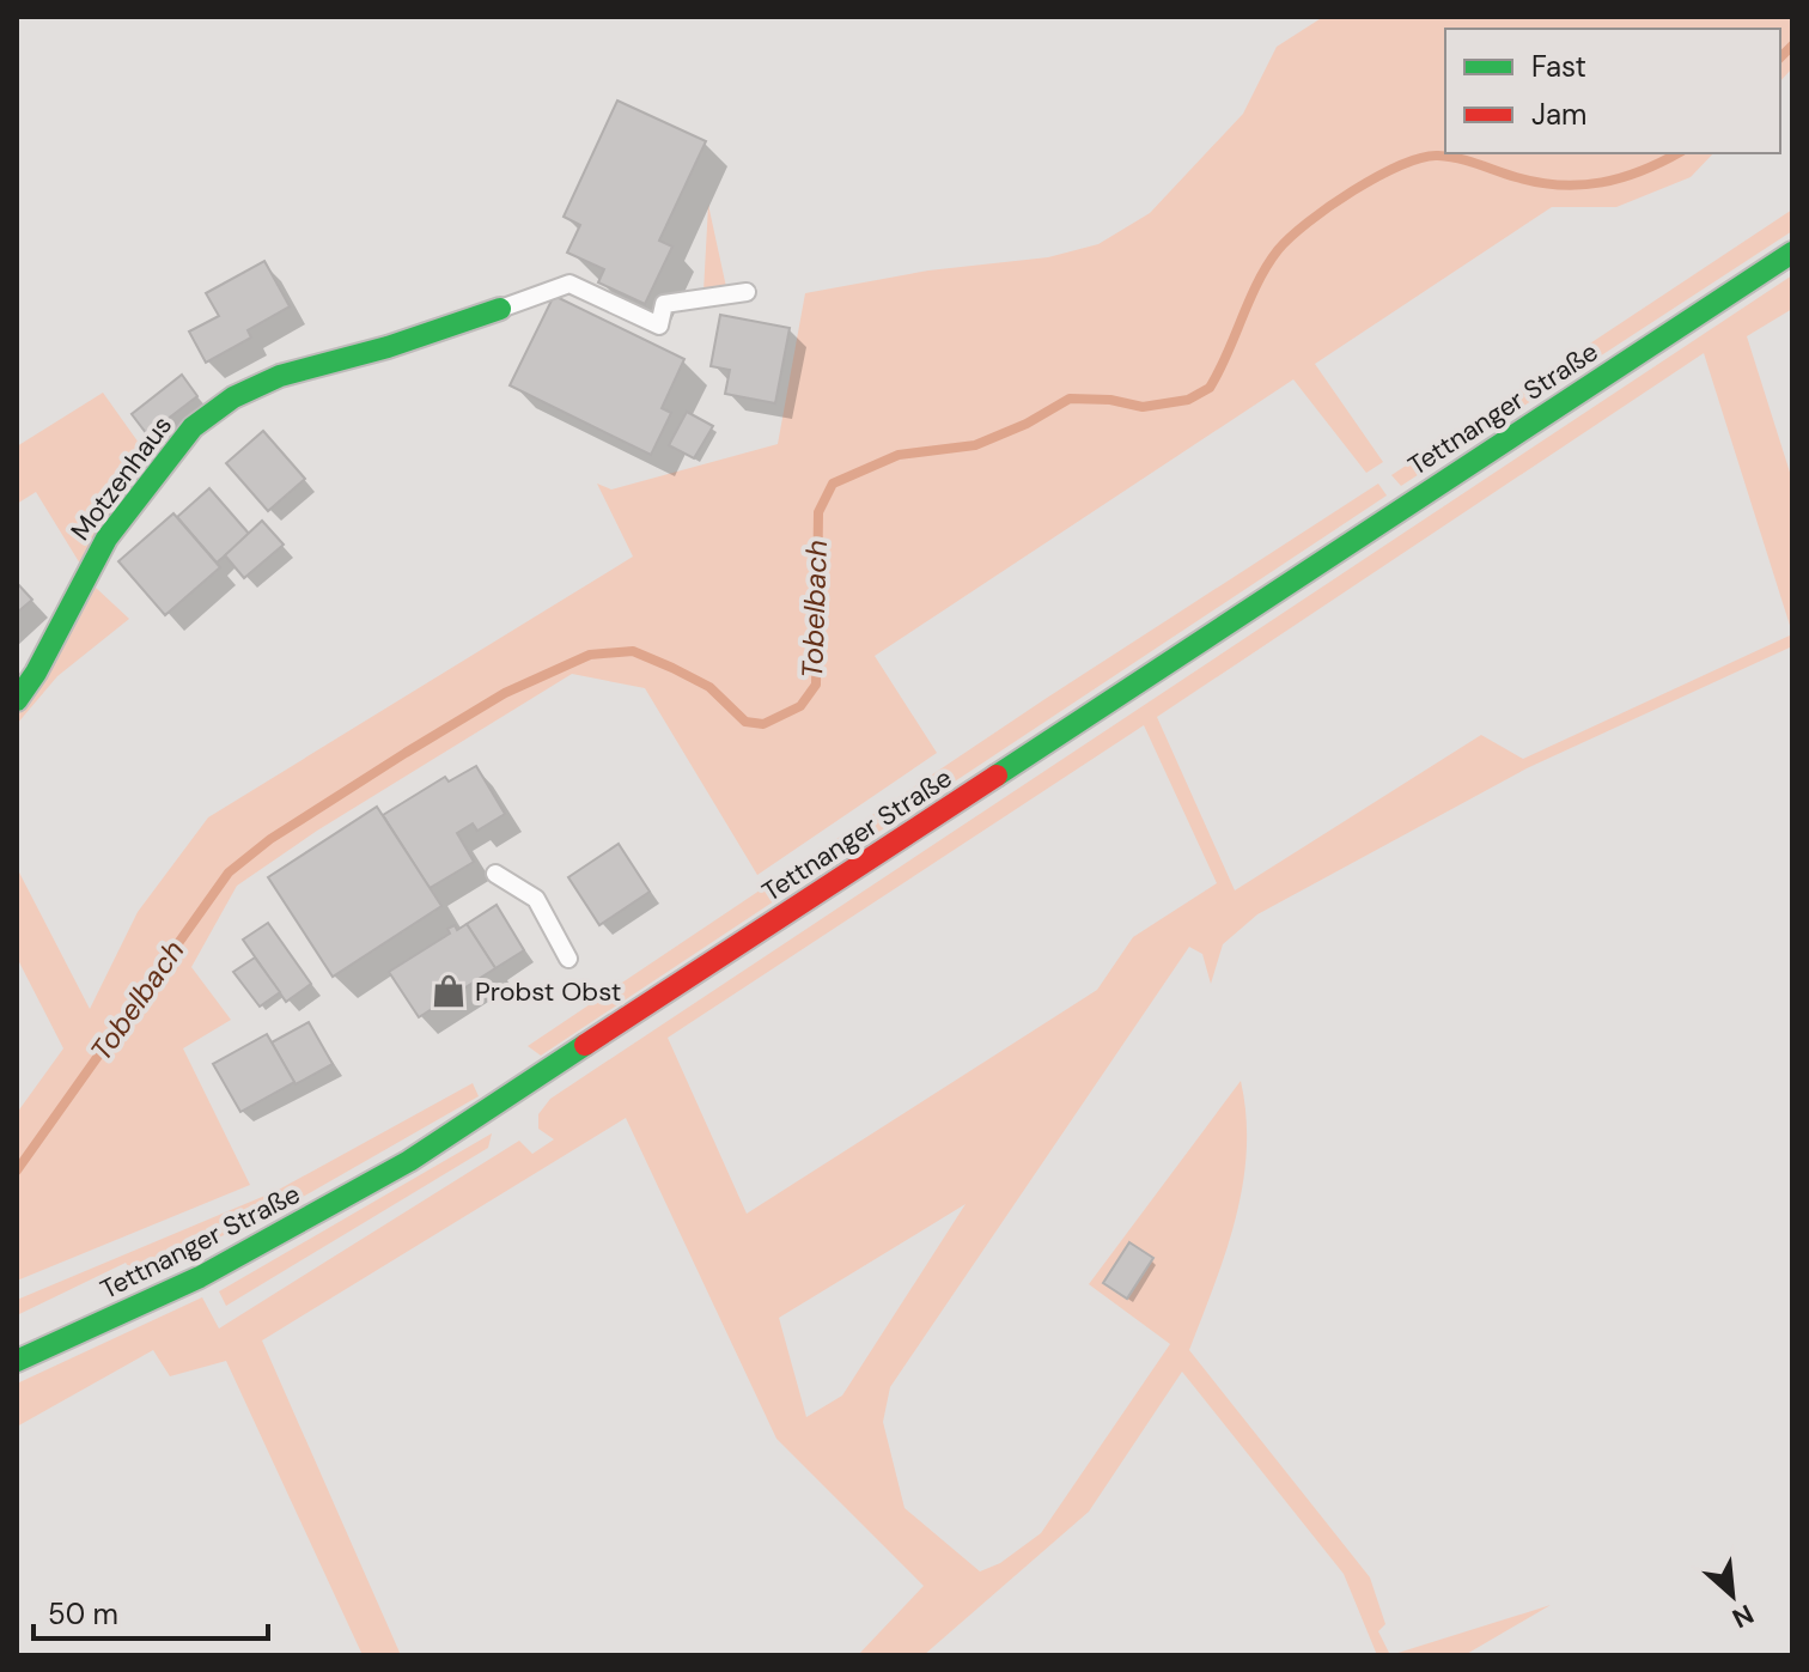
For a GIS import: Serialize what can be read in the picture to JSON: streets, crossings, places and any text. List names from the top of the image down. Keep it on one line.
{"streets":{"main road":["Tettnanger Straße","Motzenhaus"]},"water":["Tobelbach"],"places":{"shop":["Probst Obst"]},"legend":["Fast","Jam"],"scale_bar":"50 m","north":"bottom right"}
